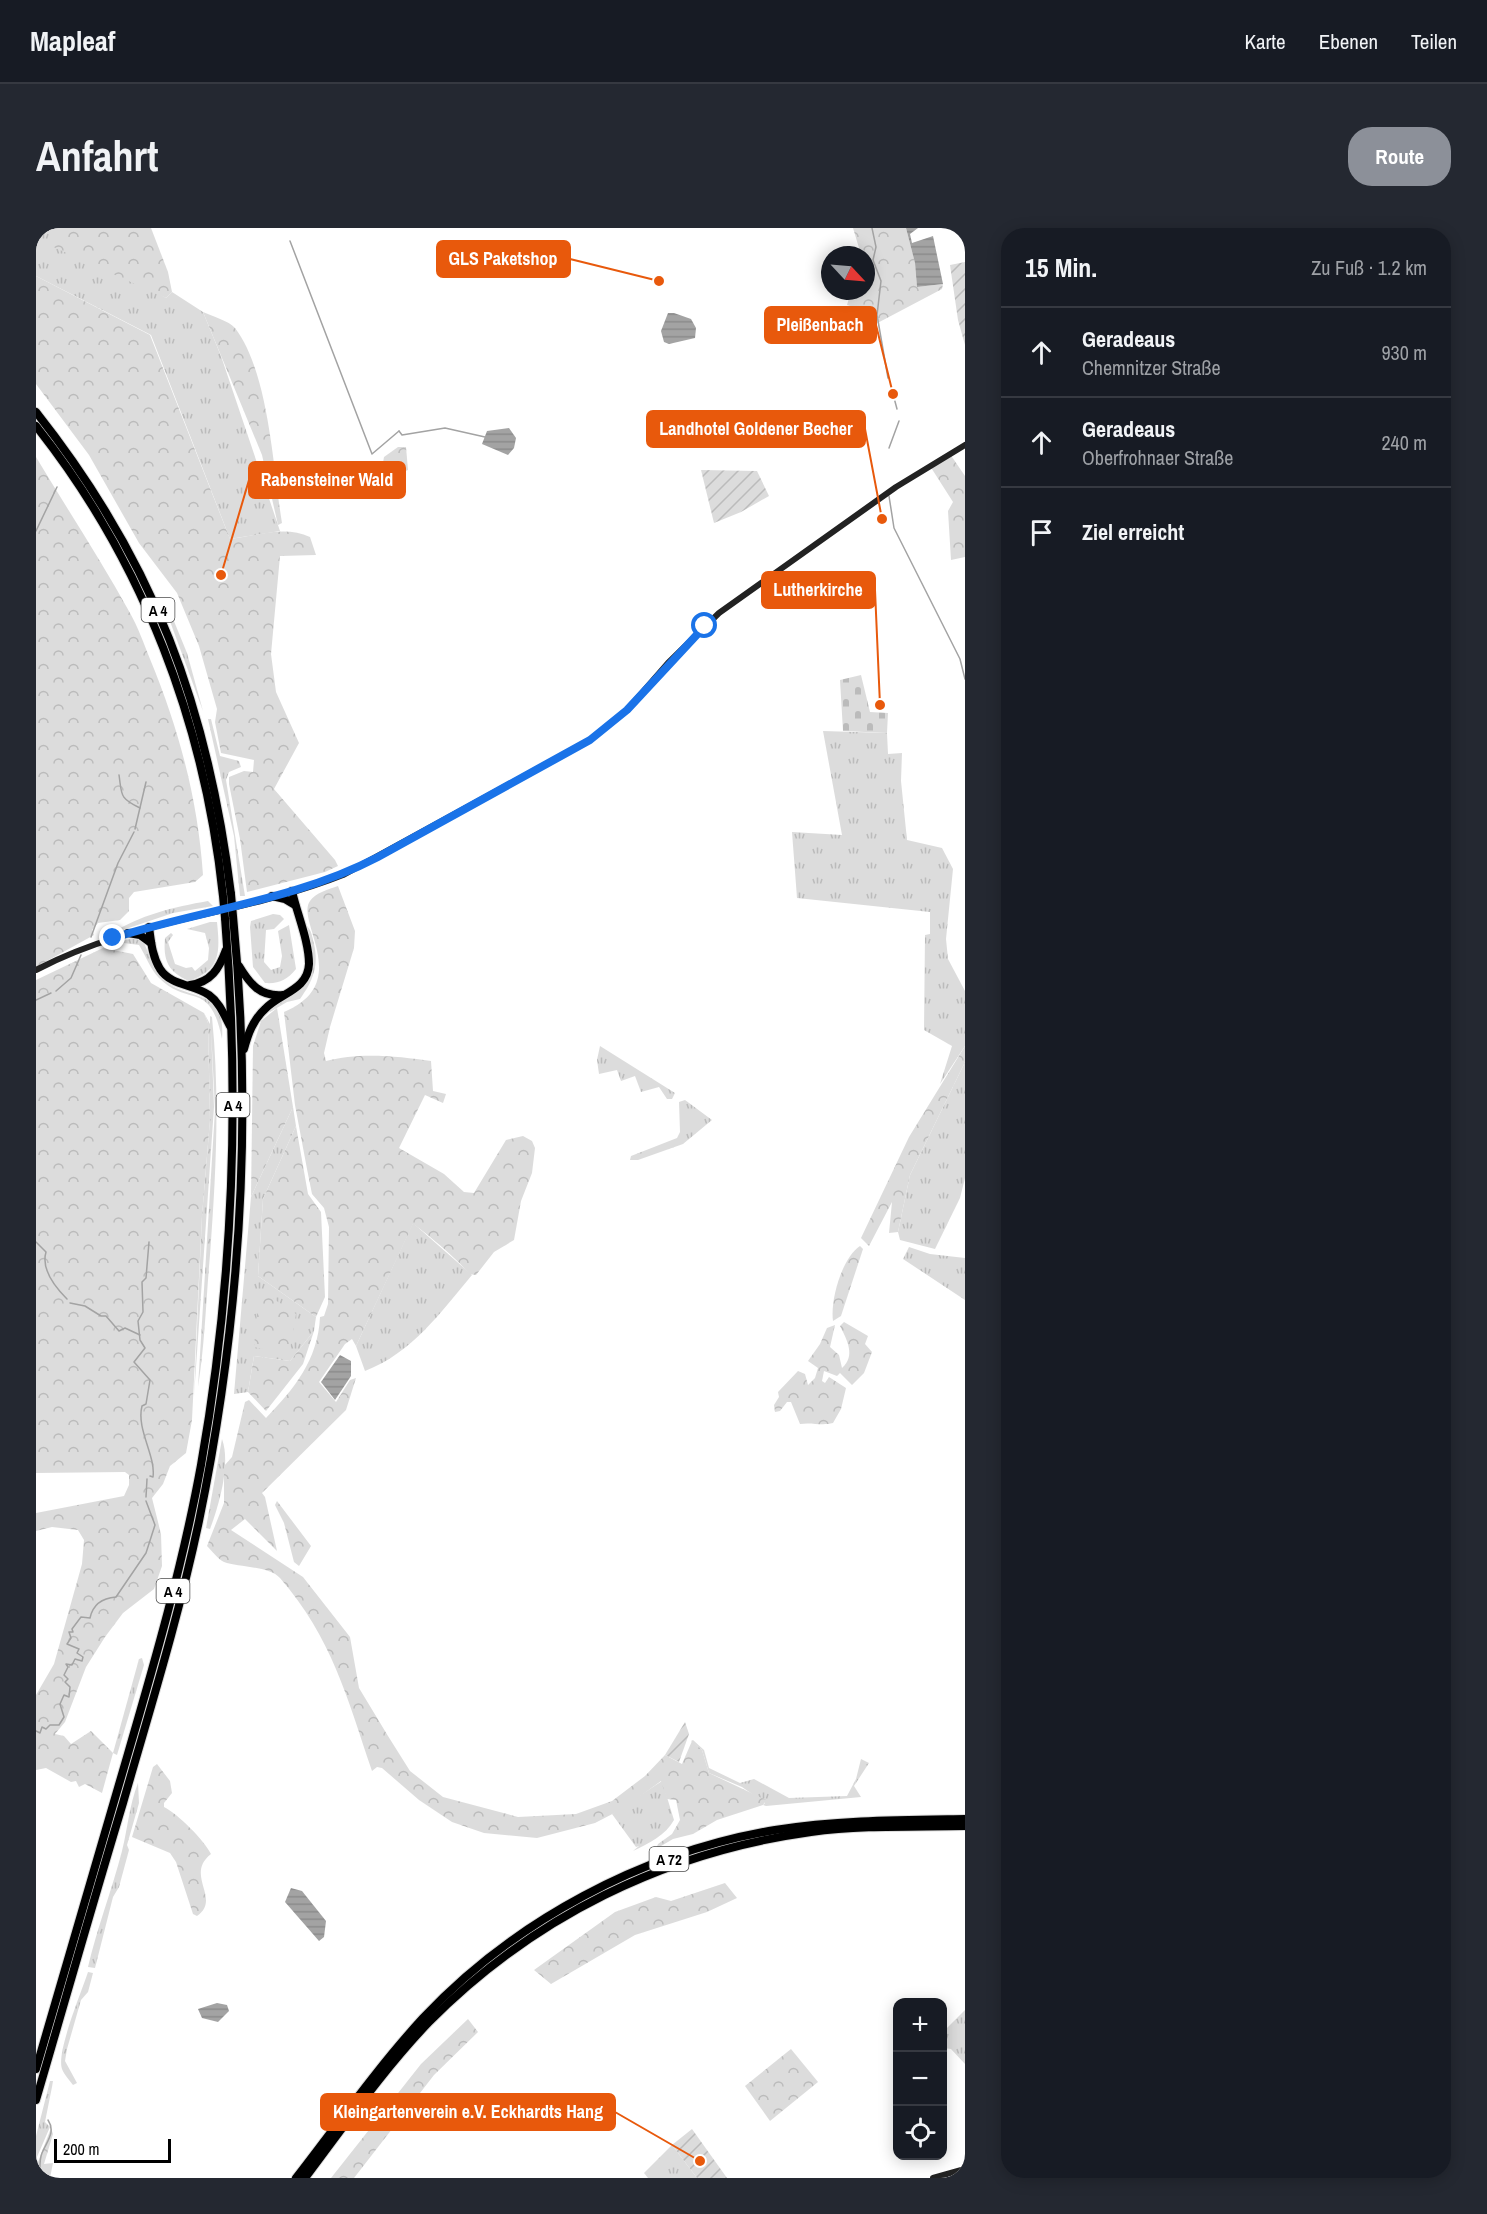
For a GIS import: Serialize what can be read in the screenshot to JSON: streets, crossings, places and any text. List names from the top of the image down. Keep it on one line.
{"streets":{"highway":["A 4","A 72"]},"places":["GLS Paketshop","Pleißenbach","Landhotel Goldener Becher","Rabensteiner Wald","Lutherkirche","Kleingartenverein e.V. Eckhardts Hang"],"scale_bar":"200 m","north":"bottom right","page":{"header":"Mapleaf","nav":["Karte","Ebenen","Teilen"],"buttons":"Route","title":"Anfahrt","heading":["15 Min.","Zu Fuß · 1.2 km"],"list":[["Geradeaus","Chemnitzer Straße","930 m"],["Geradeaus","Oberfrohnaer Straße","240 m"],"Ziel erreicht"],"map_buttons":["+","−"],"scale":"200 m"}}
